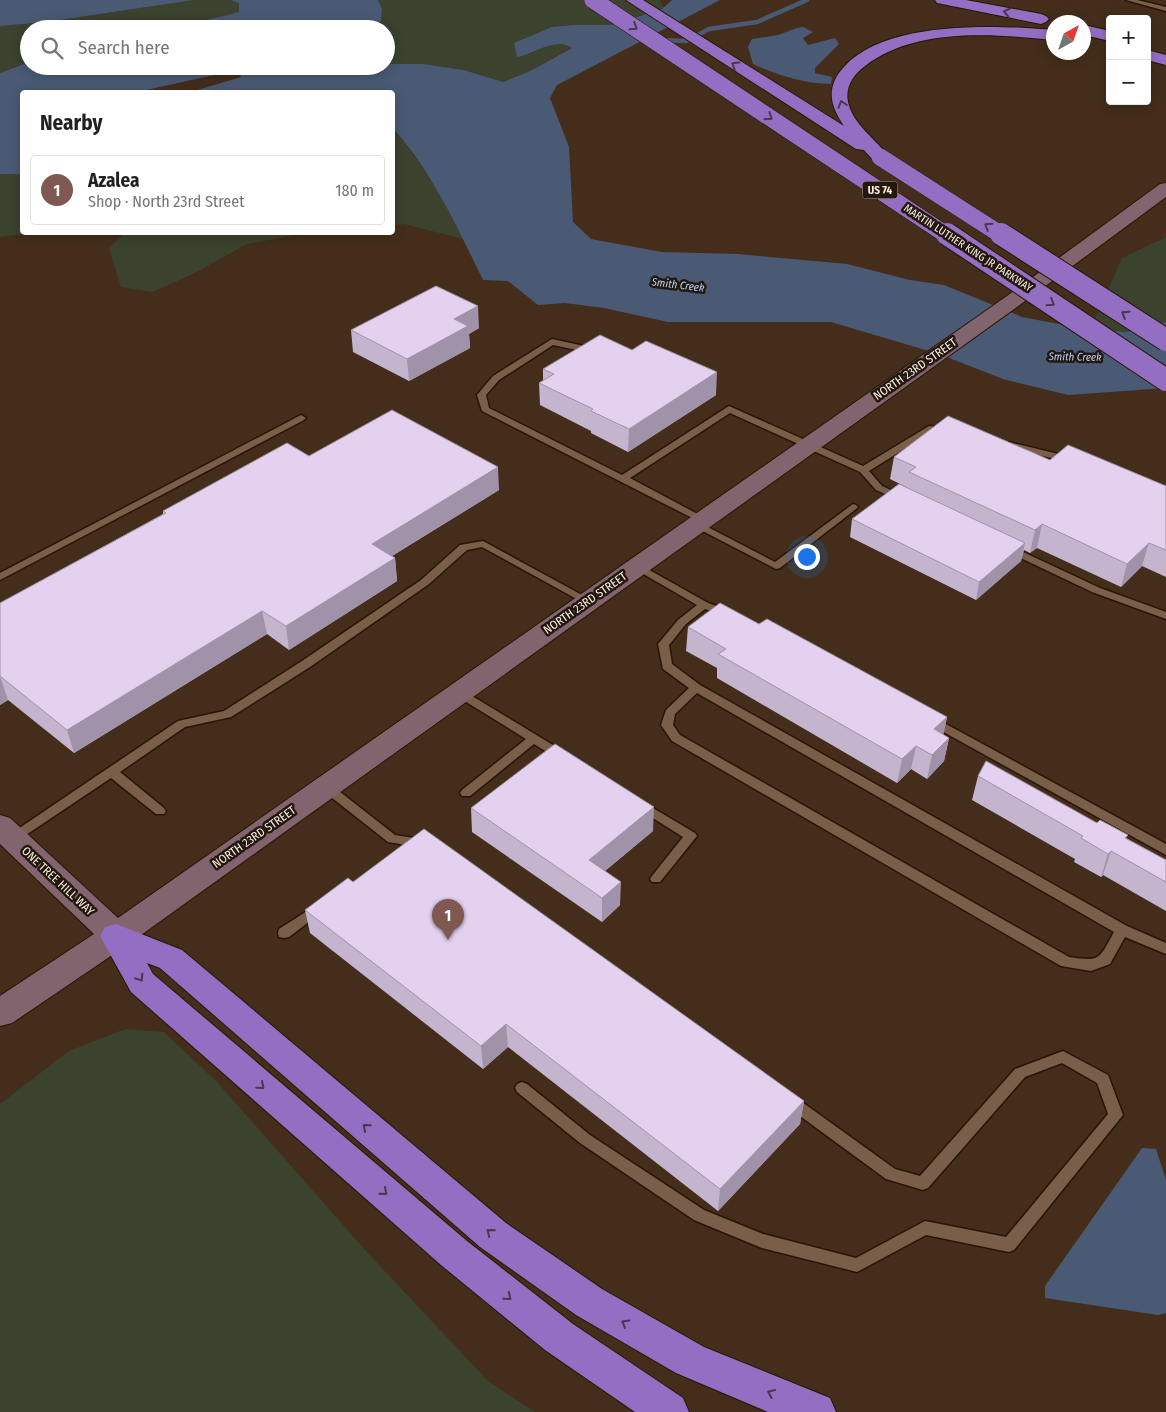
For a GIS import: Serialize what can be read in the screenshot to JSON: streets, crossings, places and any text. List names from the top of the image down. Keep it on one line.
{"streets":{"highway":["US 74","MARTIN LUTHER KING JR PARKWAY"],"main road":["NORTH 23RD STREET","ONE TREE HILL WAY"]},"crossings":[["NORTH 23RD STREET","ONE TREE HILL WAY"]],"water":["Smith Creek"],"north":"top right","page":{"map_buttons":["+","−"],"search":"Search here","heading":"Nearby","list":[{"mark":"1","name":"Azalea","note":"Shop · North 23rd Street","value":"180 m"}],"pins":"1"}}
